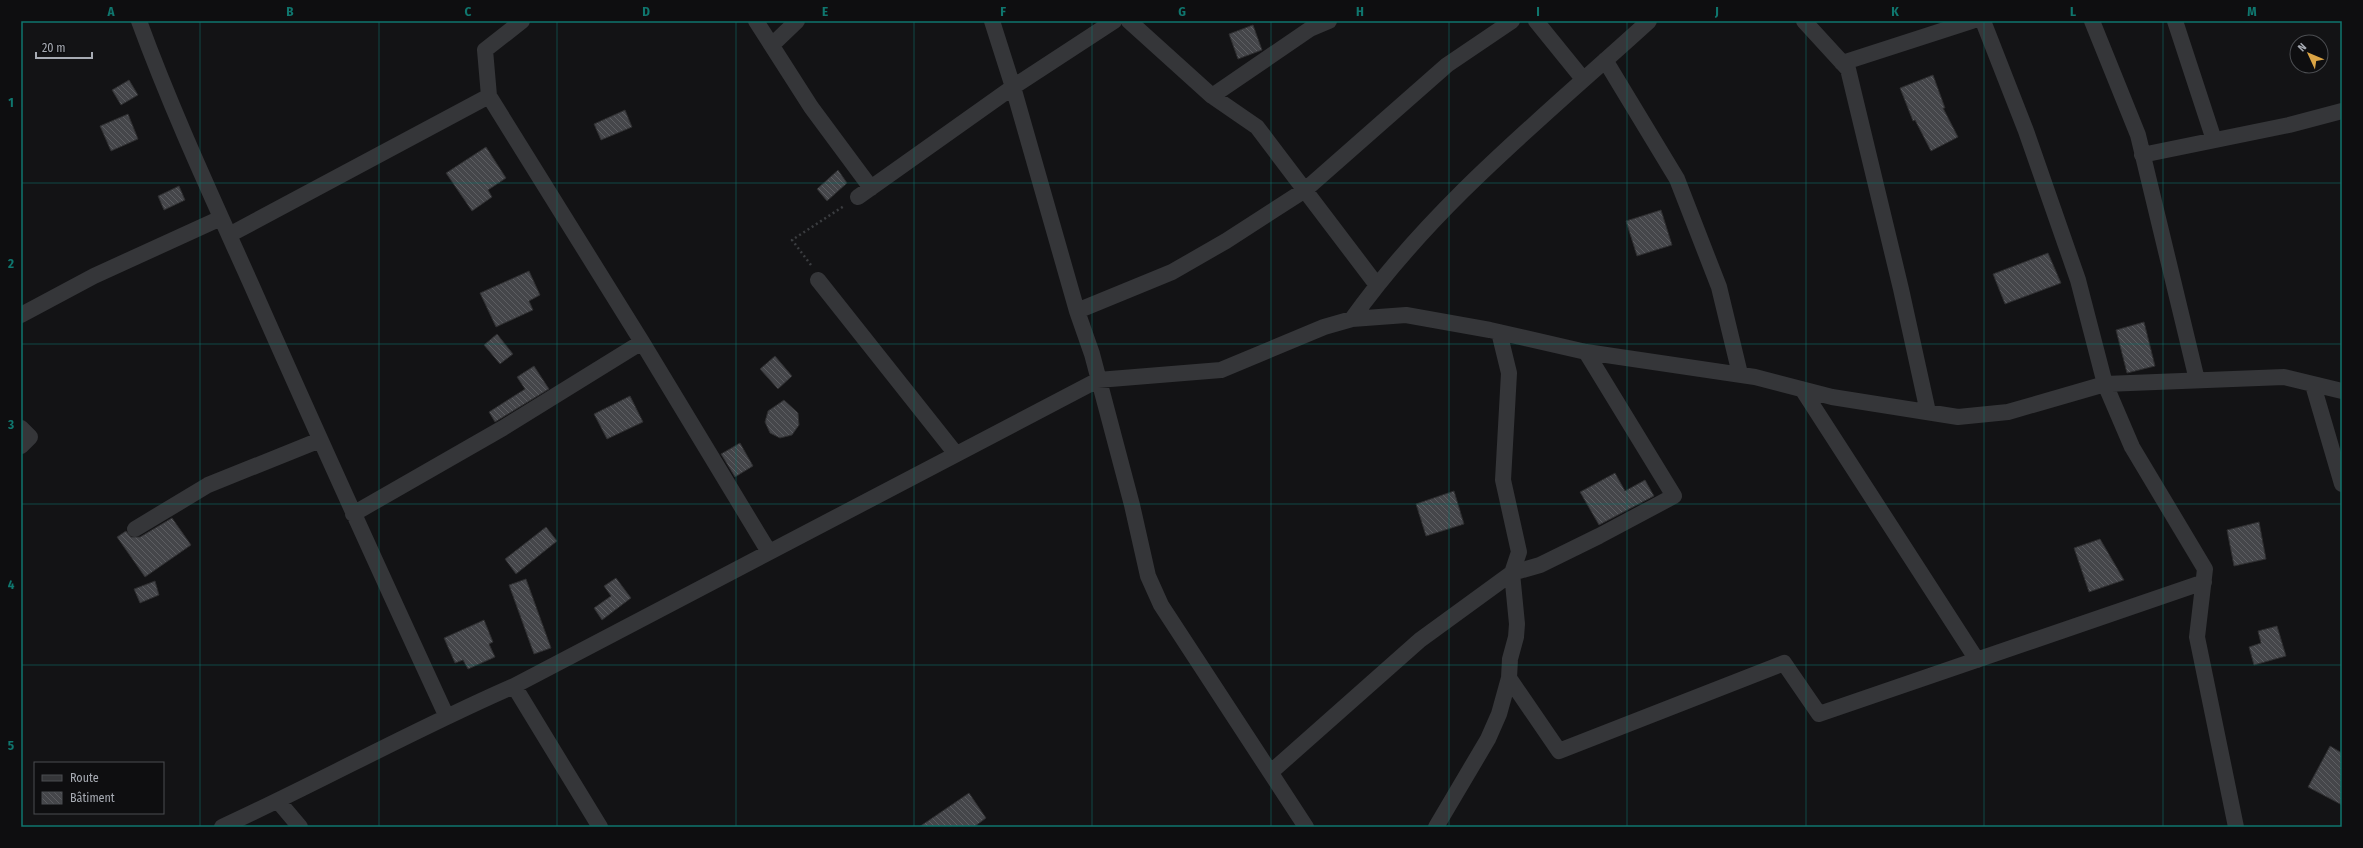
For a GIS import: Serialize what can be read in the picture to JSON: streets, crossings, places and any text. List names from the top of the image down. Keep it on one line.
{"legend":["Route","Bâtiment"],"scale_bar":"20 m","north":"top left","grid":{"columns":["A","B","C","D","E","F","G","H","I","J","K","L","M"],"rows":["1","2","3","4","5"]}}
